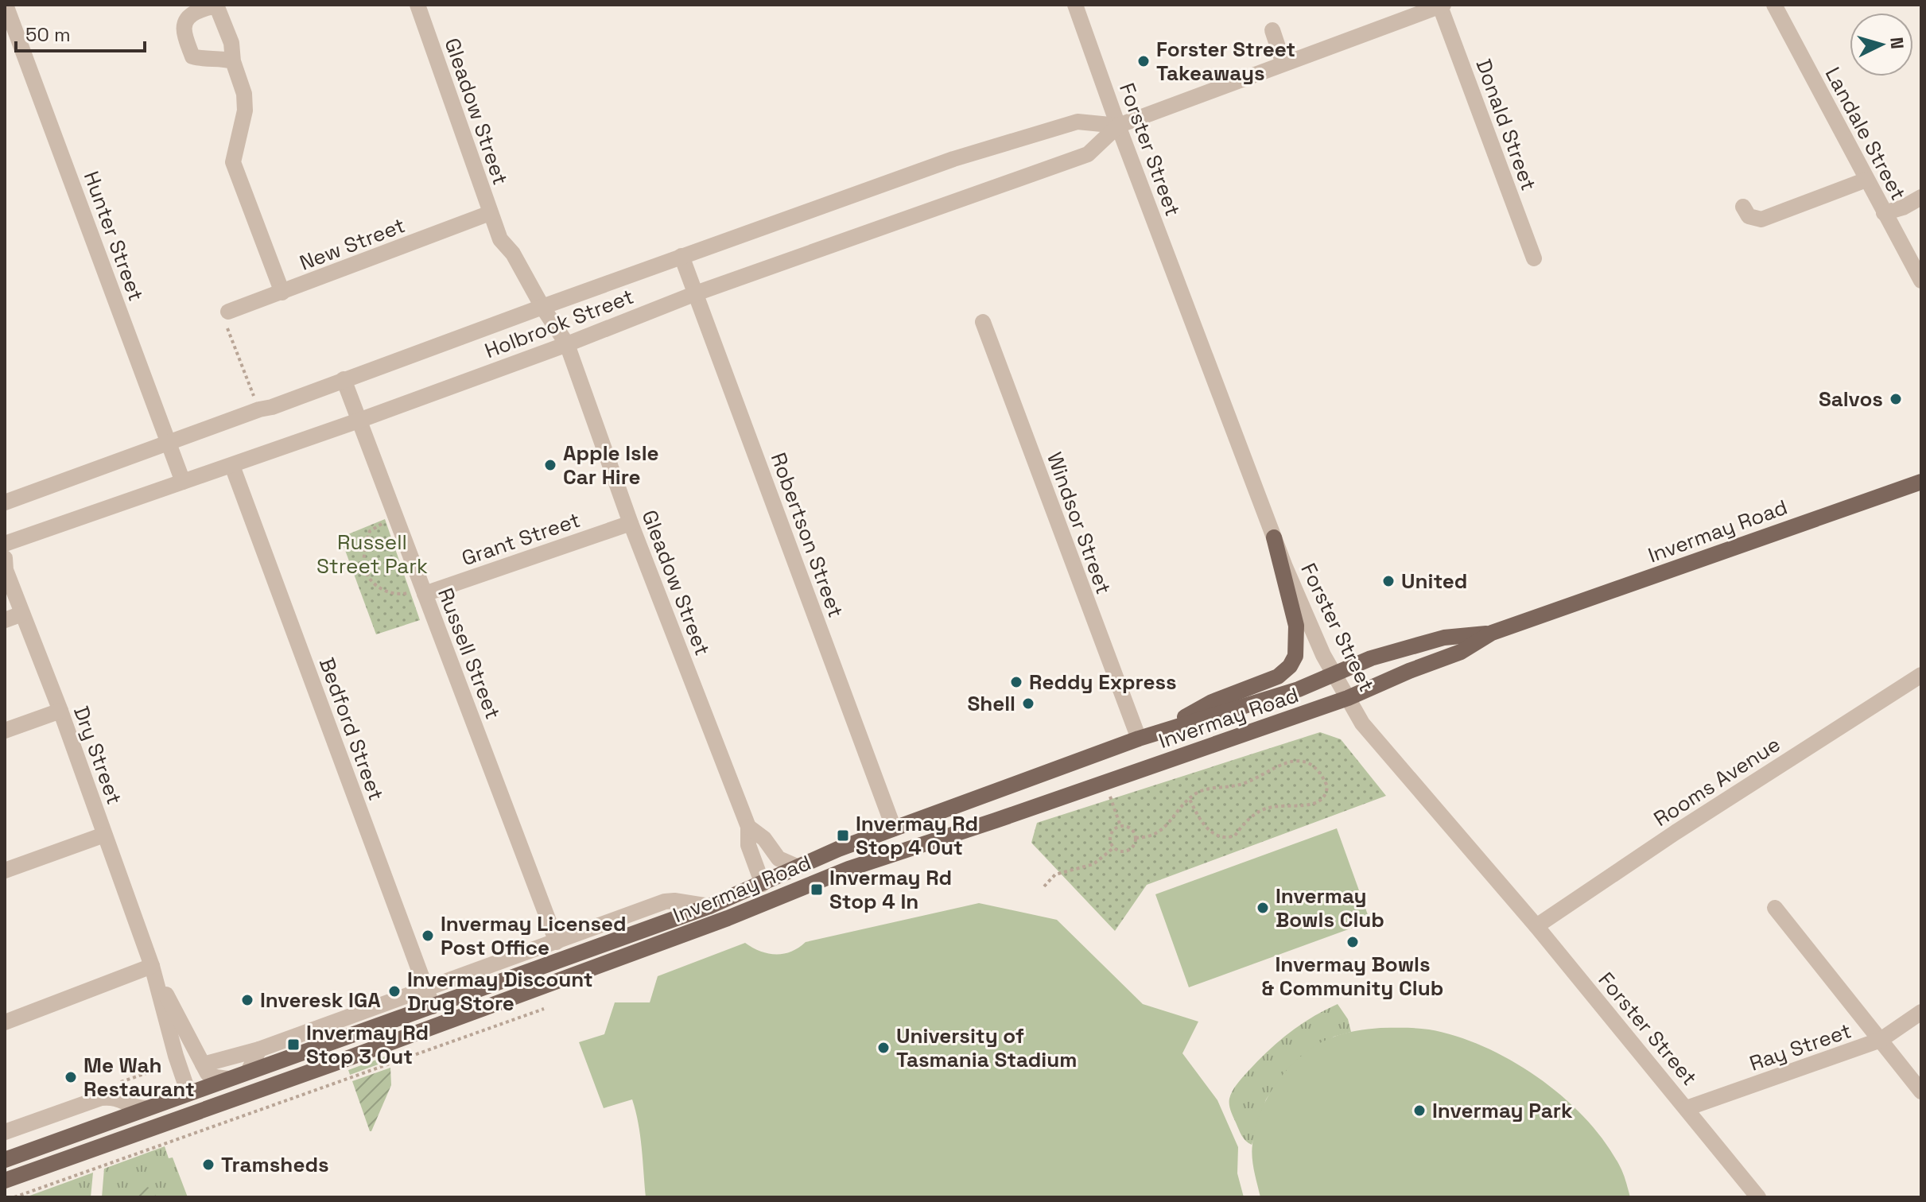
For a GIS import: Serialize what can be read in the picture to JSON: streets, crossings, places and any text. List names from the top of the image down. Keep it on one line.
{"streets":{"main road":["Invermay Road","Dry Street"],"street":["Gleadow Street","Donald Street","Landale Street","Forster Street","Hunter Street","New Street","Holbrook Street","Windsor Street","Robertson Street","Grant Street","Russell Street","Bedford Street","Rooms Avenue","Ray Street"]},"crossings":[["Gleadow Street","New Street"],["Gleadow Street","Holbrook Street"],["Gleadow Street","Invermay Road"],["Gleadow Street","Grant Street"],["Donald Street","Holbrook Street"],["Forster Street","Holbrook Street"],["Forster Street","Invermay Road"],["Forster Street","Rooms Avenue"],["Forster Street","Ray Street"],["Hunter Street","Holbrook Street"],["Holbrook Street","Robertson Street"],["Holbrook Street","Russell Street"],["Holbrook Street","Bedford Street"],["Windsor Street","Invermay Road"],["Invermay Road","Robertson Street"],["Invermay Road","Bedford Street"],["Invermay Road","Dry Street"],["Grant Street","Russell Street"]],"parks":["Russell Street Park"],"places":{"other":["Forster Street Takeaways","Salvos","Apple Isle Car Hire","United","Reddy Express","Shell","Invermay Bowls Club","Invermay Licensed Post Office","Invermay Bowls & Community Club","Invermay Discount Drug Store","Inveresk IGA","University of Tasmania Stadium","Me Wah Restaurant","Invermay Park","Tramsheds"],"transit":["Invermay Rd Stop 4 Out","Invermay Rd Stop 4 In","Invermay Rd Stop 3 Out"]},"scale_bar":"50 m","north":"right"}
